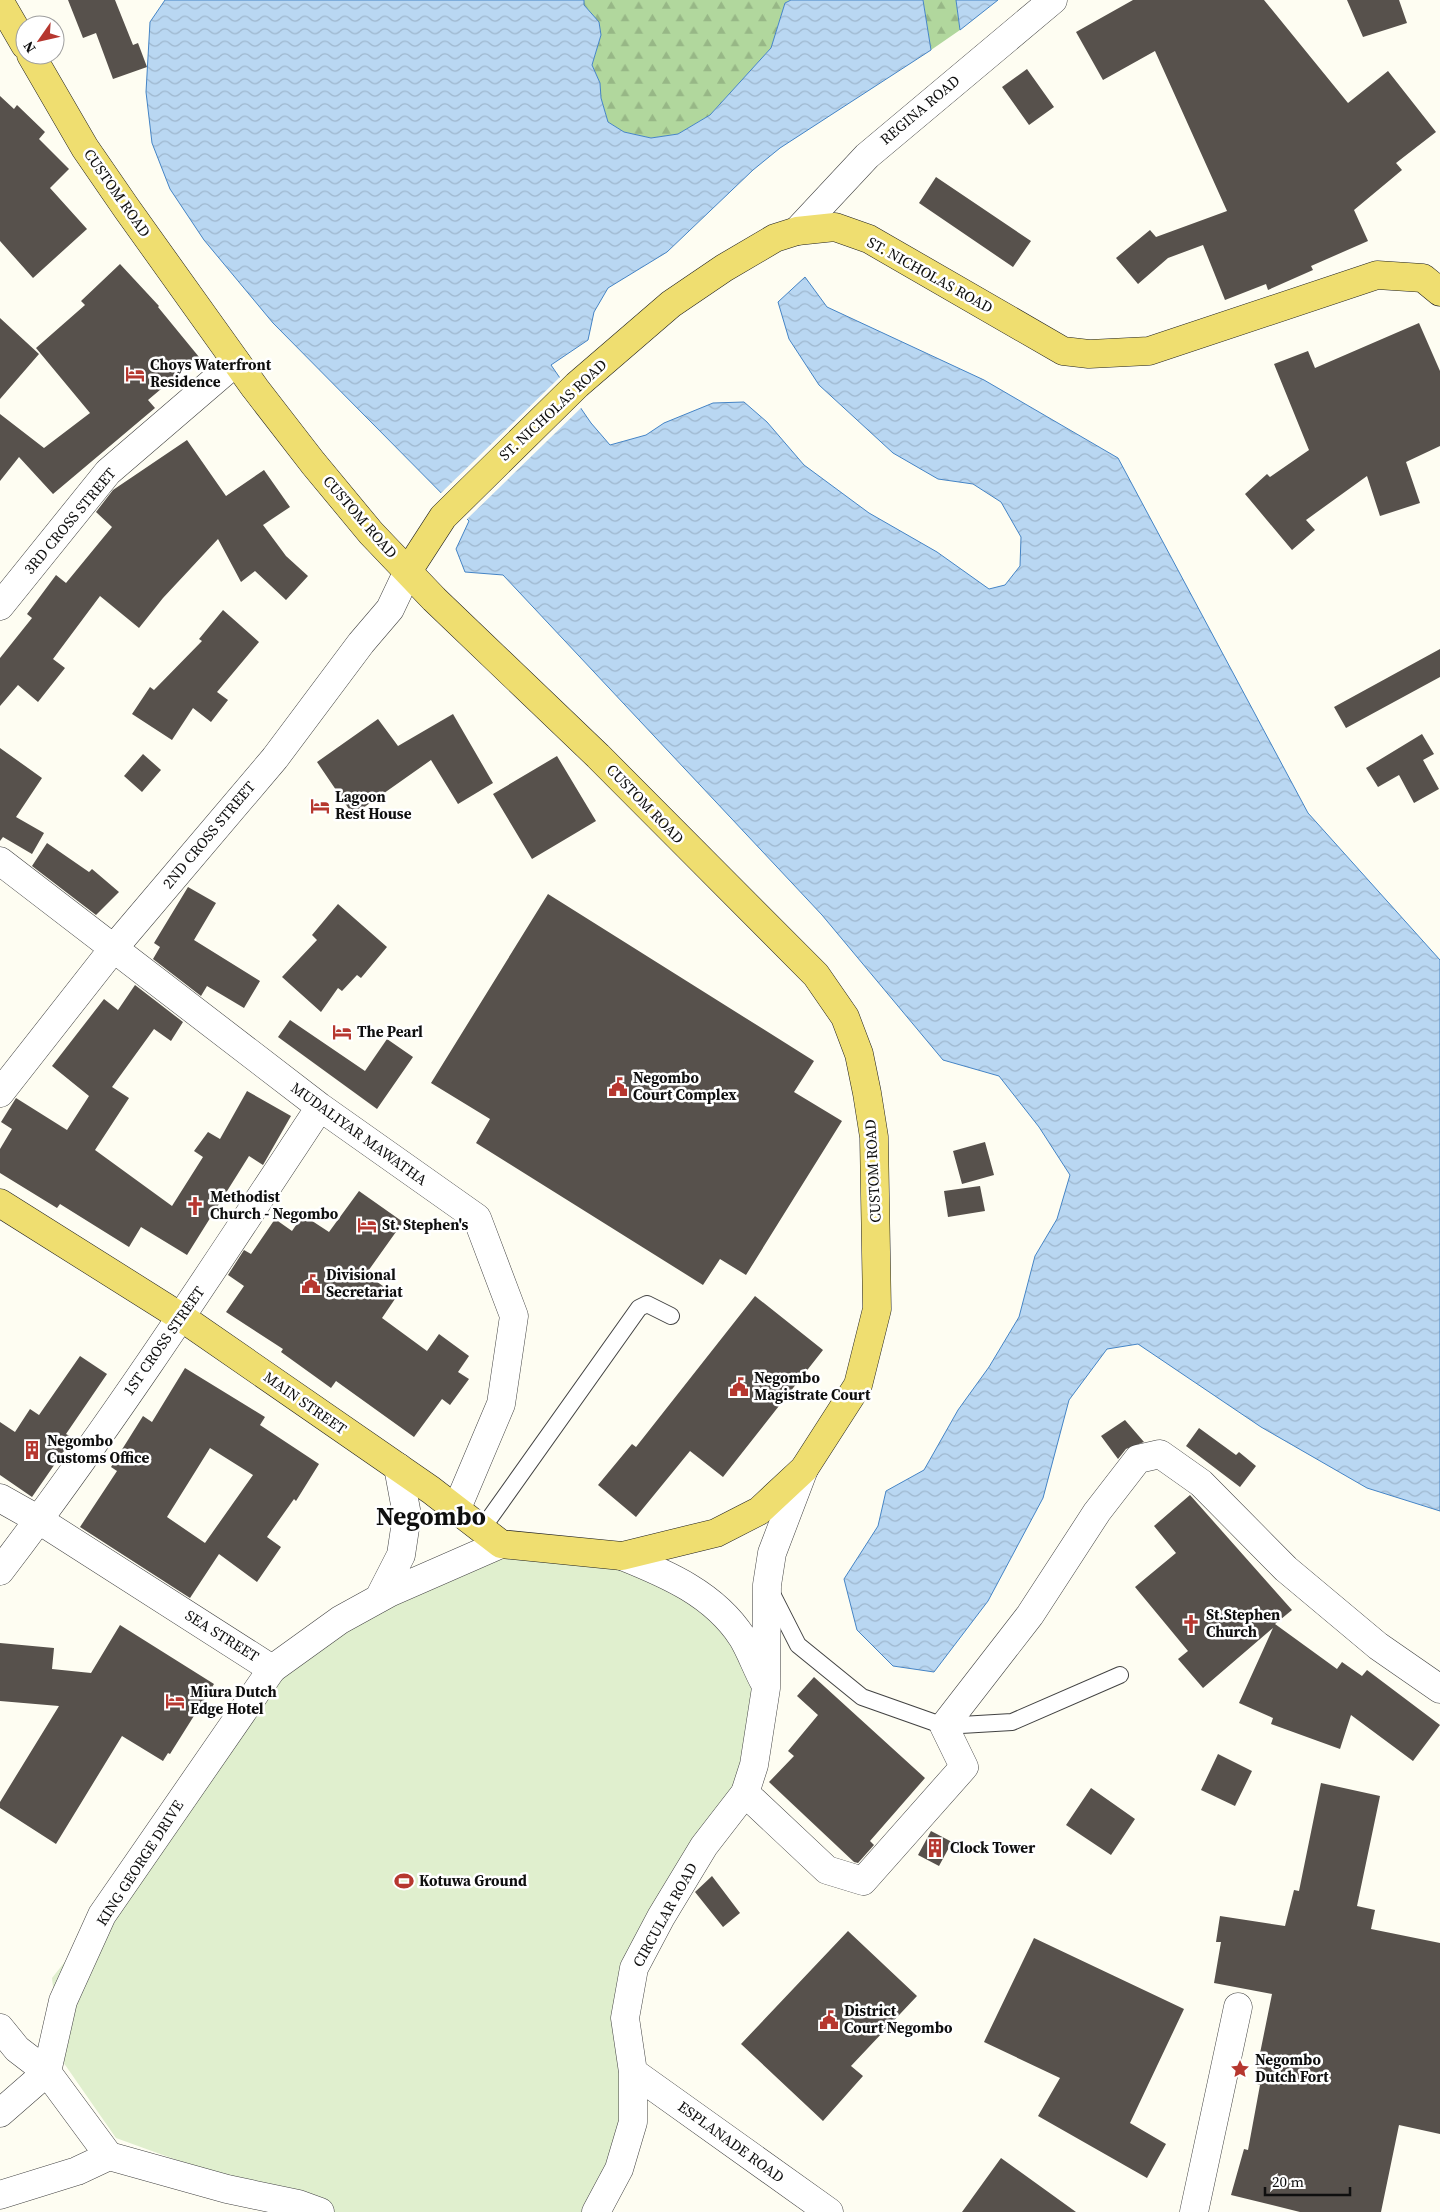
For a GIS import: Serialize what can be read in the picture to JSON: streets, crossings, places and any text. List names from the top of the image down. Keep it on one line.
{"streets":{"main road":["CUSTOM ROAD","ST. NICHOLAS ROAD","MAIN STREET"],"street":["REGINA ROAD","3RD CROSS STREET","2ND CROSS STREET","MUDALIYAR MAWATHA","1ST CROSS STREET","SEA STREET","KING GEORGE DRIVE","CIRCULAR ROAD","ESPLANADE ROAD"]},"crossings":[["REGINA ROAD","ST. NICHOLAS ROAD"],["CUSTOM ROAD","ST. NICHOLAS ROAD"],["CUSTOM ROAD","3RD CROSS STREET"],["CUSTOM ROAD","2ND CROSS STREET"],["CUSTOM ROAD","CIRCULAR ROAD"],["ST. NICHOLAS ROAD","2ND CROSS STREET"],["2ND CROSS STREET","MUDALIYAR MAWATHA"],["MUDALIYAR MAWATHA","1ST CROSS STREET"],["MUDALIYAR MAWATHA","MAIN STREET"],["1ST CROSS STREET","MAIN STREET"],["1ST CROSS STREET","SEA STREET"],["MAIN STREET","SEA STREET"],["SEA STREET","KING GEORGE DRIVE"],["CIRCULAR ROAD","ESPLANADE ROAD"]],"districts":["Negombo"],"places":{"hotel":["Choys Waterfront Residence","Lagoon Rest House","The Pearl","St. Stephen's","Miura Dutch Edge Hotel"],"public building":["Negombo Court Complex","Divisional Secretariat","Negombo Magistrate Court","District Court Negombo"],"church":["Methodist Church - Negombo","St.Stephen Church"],"building":["Negombo Customs Office","Clock Tower"],"sports":["Kotuwa Ground"],"place":["Negombo Dutch Fort"]},"scale_bar":"20 m","north":"bottom left"}
